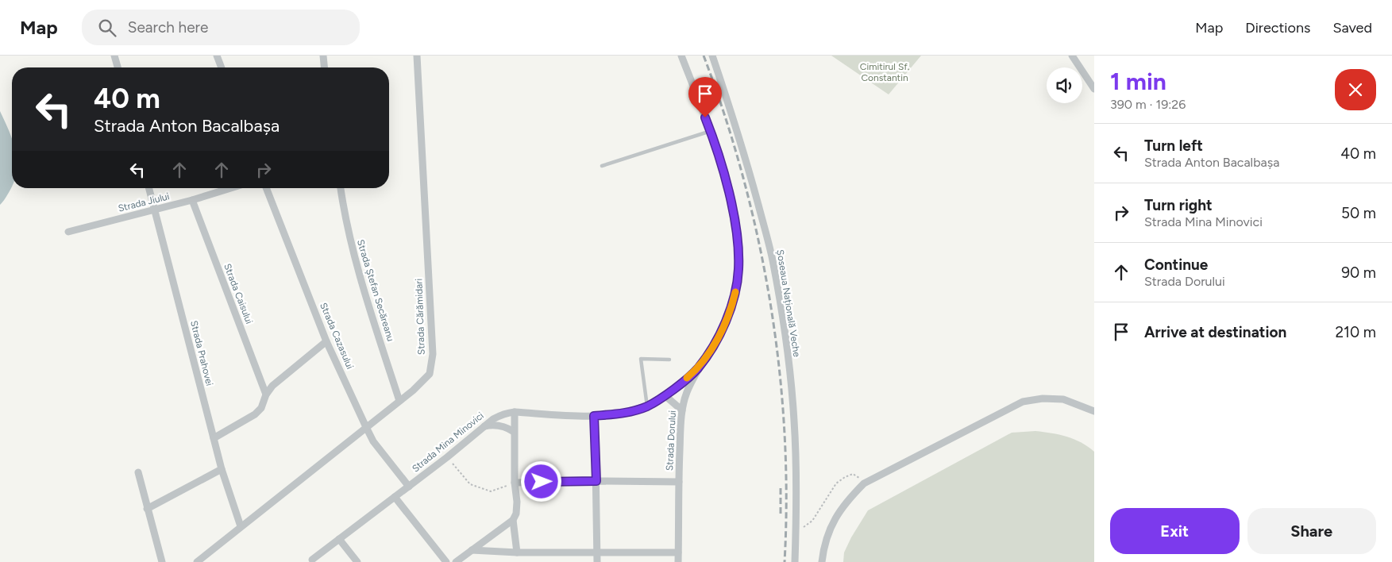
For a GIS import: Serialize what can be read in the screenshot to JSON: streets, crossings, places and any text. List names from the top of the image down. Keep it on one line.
{"streets":{"street":["Strada Jiului","Strada Ștefan Secăreanu","Strada Caisului","Șoseaua Națională Veche","Strada Cărămidari","Strada Cazasului","Strada Prahovei","Strada Dorului","Strada Mina Minovici"]},"crossings":[["Strada Jiului","Strada Caisului"],["Strada Jiului","Strada Prahovei"],["Strada Ștefan Secăreanu","Strada Cărămidari"],["Strada Cărămidari","Strada Cazasului"],["Strada Cărămidari","Strada Prahovei"],["Strada Cazasului","Strada Mina Minovici"],["Strada Dorului","Strada Mina Minovici"]],"parks":["Cimitirul Sf. Constantin"],"page":{"header":"Map","search":"Search here","nav":["Map","Directions","Saved"],"heading":["1 min","390 m · 19:26"],"turn":["40 m","Strada Anton Bacalbașa"],"list":[{"name":"Turn left","note":"Strada Anton Bacalbașa","value":"40 m"},{"name":"Turn right","note":"Strada Mina Minovici","value":"50 m"},{"name":"Continue","note":"Strada Dorului","value":"90 m"},{"name":"Arrive at destination","value":"210 m"}],"buttons":["Exit","Share"]}}
